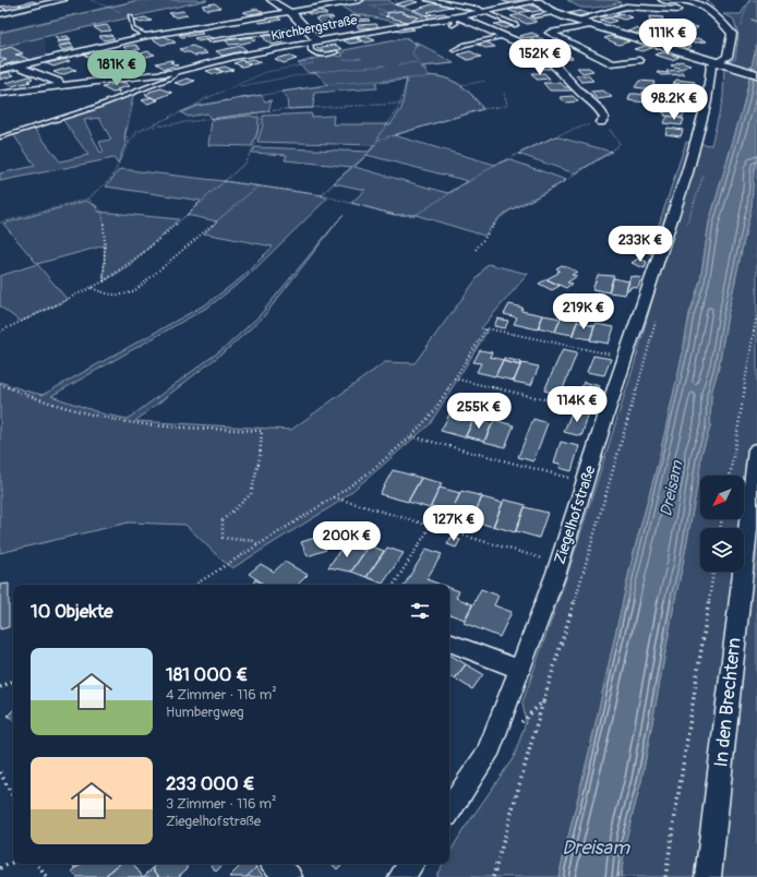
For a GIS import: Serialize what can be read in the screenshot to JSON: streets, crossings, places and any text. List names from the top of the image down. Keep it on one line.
{"streets":{"street":["Kirchbergstraße","Ziegelhofstraße","In den Brechtern"]},"water":["Dreisam"],"north":"bottom left","page":{"price":["111K €","152K €","181K €","98.2K €","233K €","219K €","114K €","255K €","127K €","200K €"],"heading":"10 Objekte","list":[{"name":"181 000 €","note":"4 Zimmer · 116 m² · Humbergweg"},{"name":"233 000 €","note":"3 Zimmer · 116 m² · Ziegelhofstraße"}]}}
